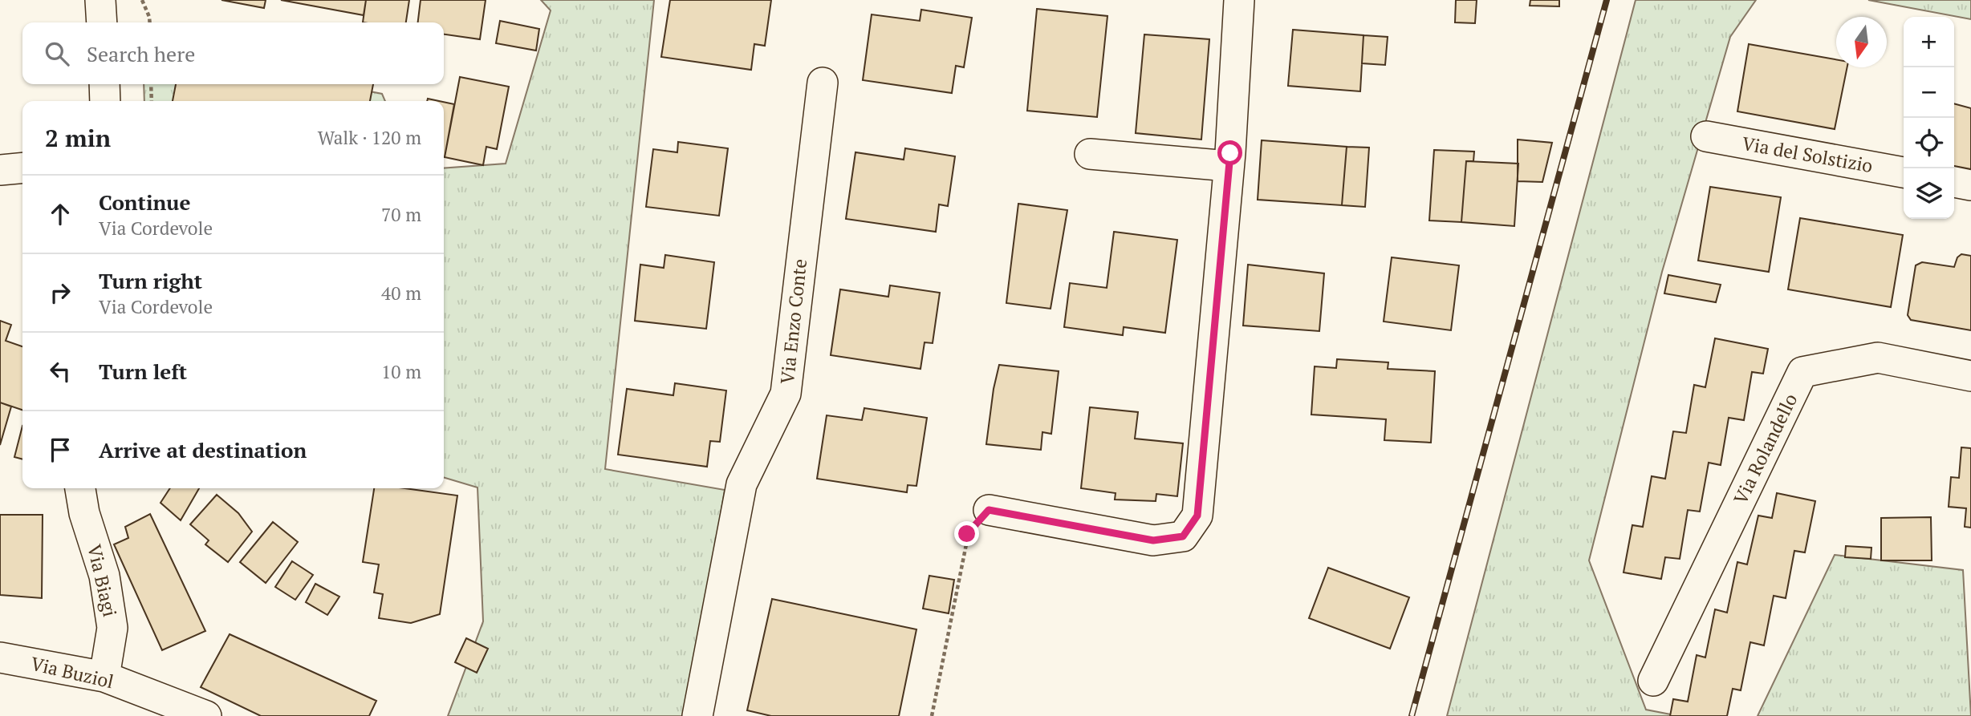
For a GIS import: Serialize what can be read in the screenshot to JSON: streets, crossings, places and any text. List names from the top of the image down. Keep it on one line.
{"streets":{"street":["Via del Solstizio","Via Enzo Conte","Via Rolandello","Via Biagi","Via Buziol"]},"crossings":[["Via Biagi","Via Buziol"]],"north":"bottom","page":{"map_buttons":["+","−"],"search":"Search here","heading":["2 min","Walk · 120 m"],"list":[["Continue","Via Cordevole","70 m"],["Turn right","Via Cordevole","40 m"],["Turn left","10 m"],"Arrive at destination"]}}
